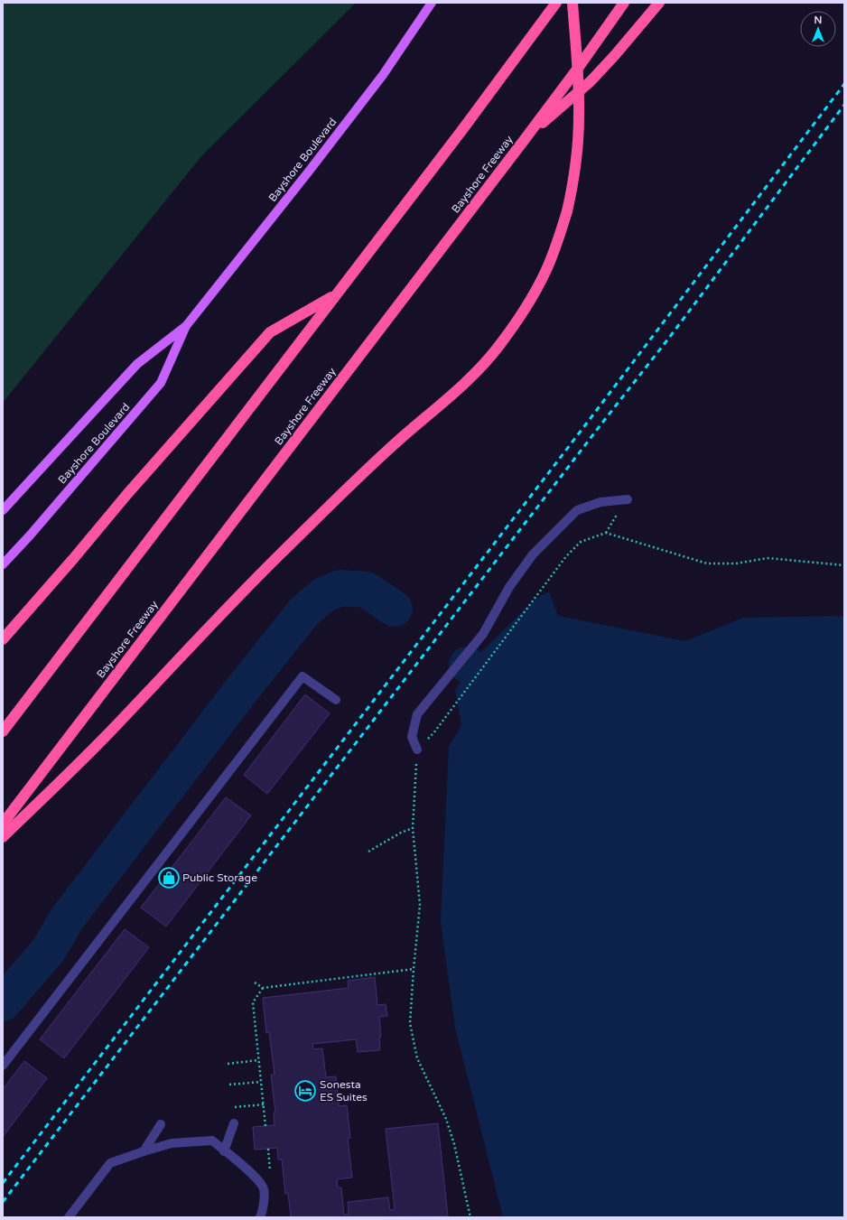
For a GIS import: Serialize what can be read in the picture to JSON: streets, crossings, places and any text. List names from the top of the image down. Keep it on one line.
{"streets":{"highway":["Bayshore Freeway"],"main road":["Bayshore Boulevard"]},"places":{"shop":["Public Storage"],"hotel":["Sonesta ES Suites"]},"north":"top"}
